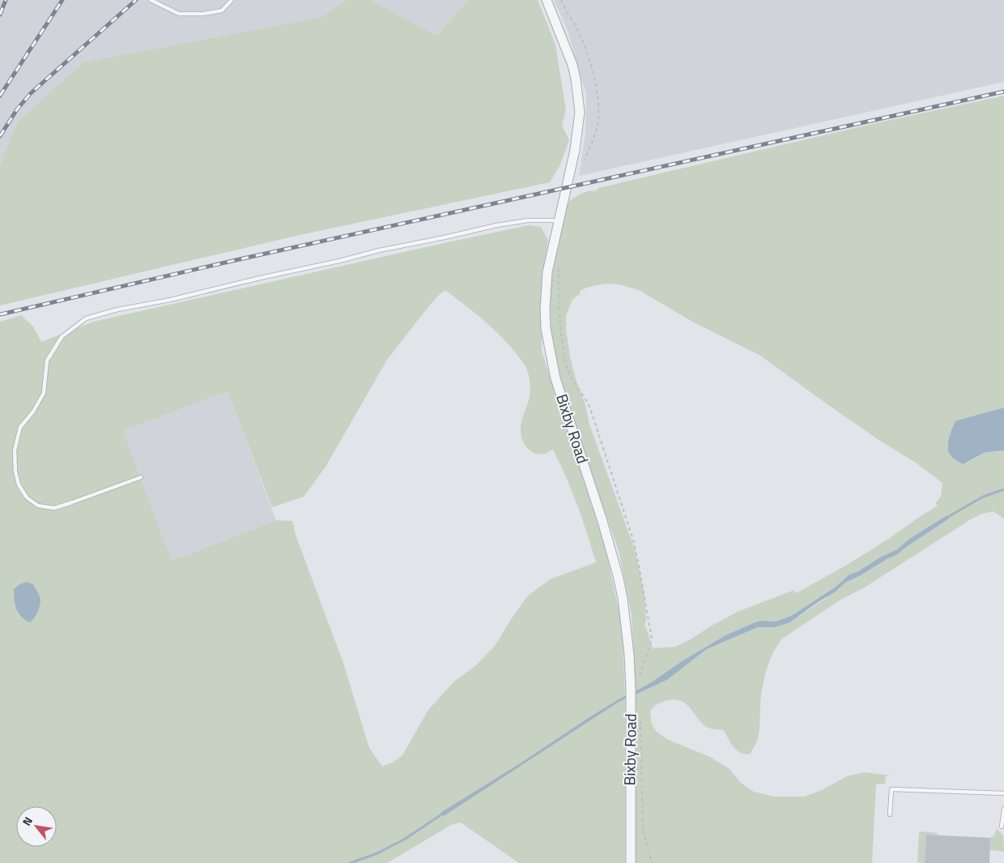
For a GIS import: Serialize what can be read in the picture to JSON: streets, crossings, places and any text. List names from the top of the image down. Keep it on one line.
{"streets":{"street":["Bixby Road"]},"north":"top left"}
